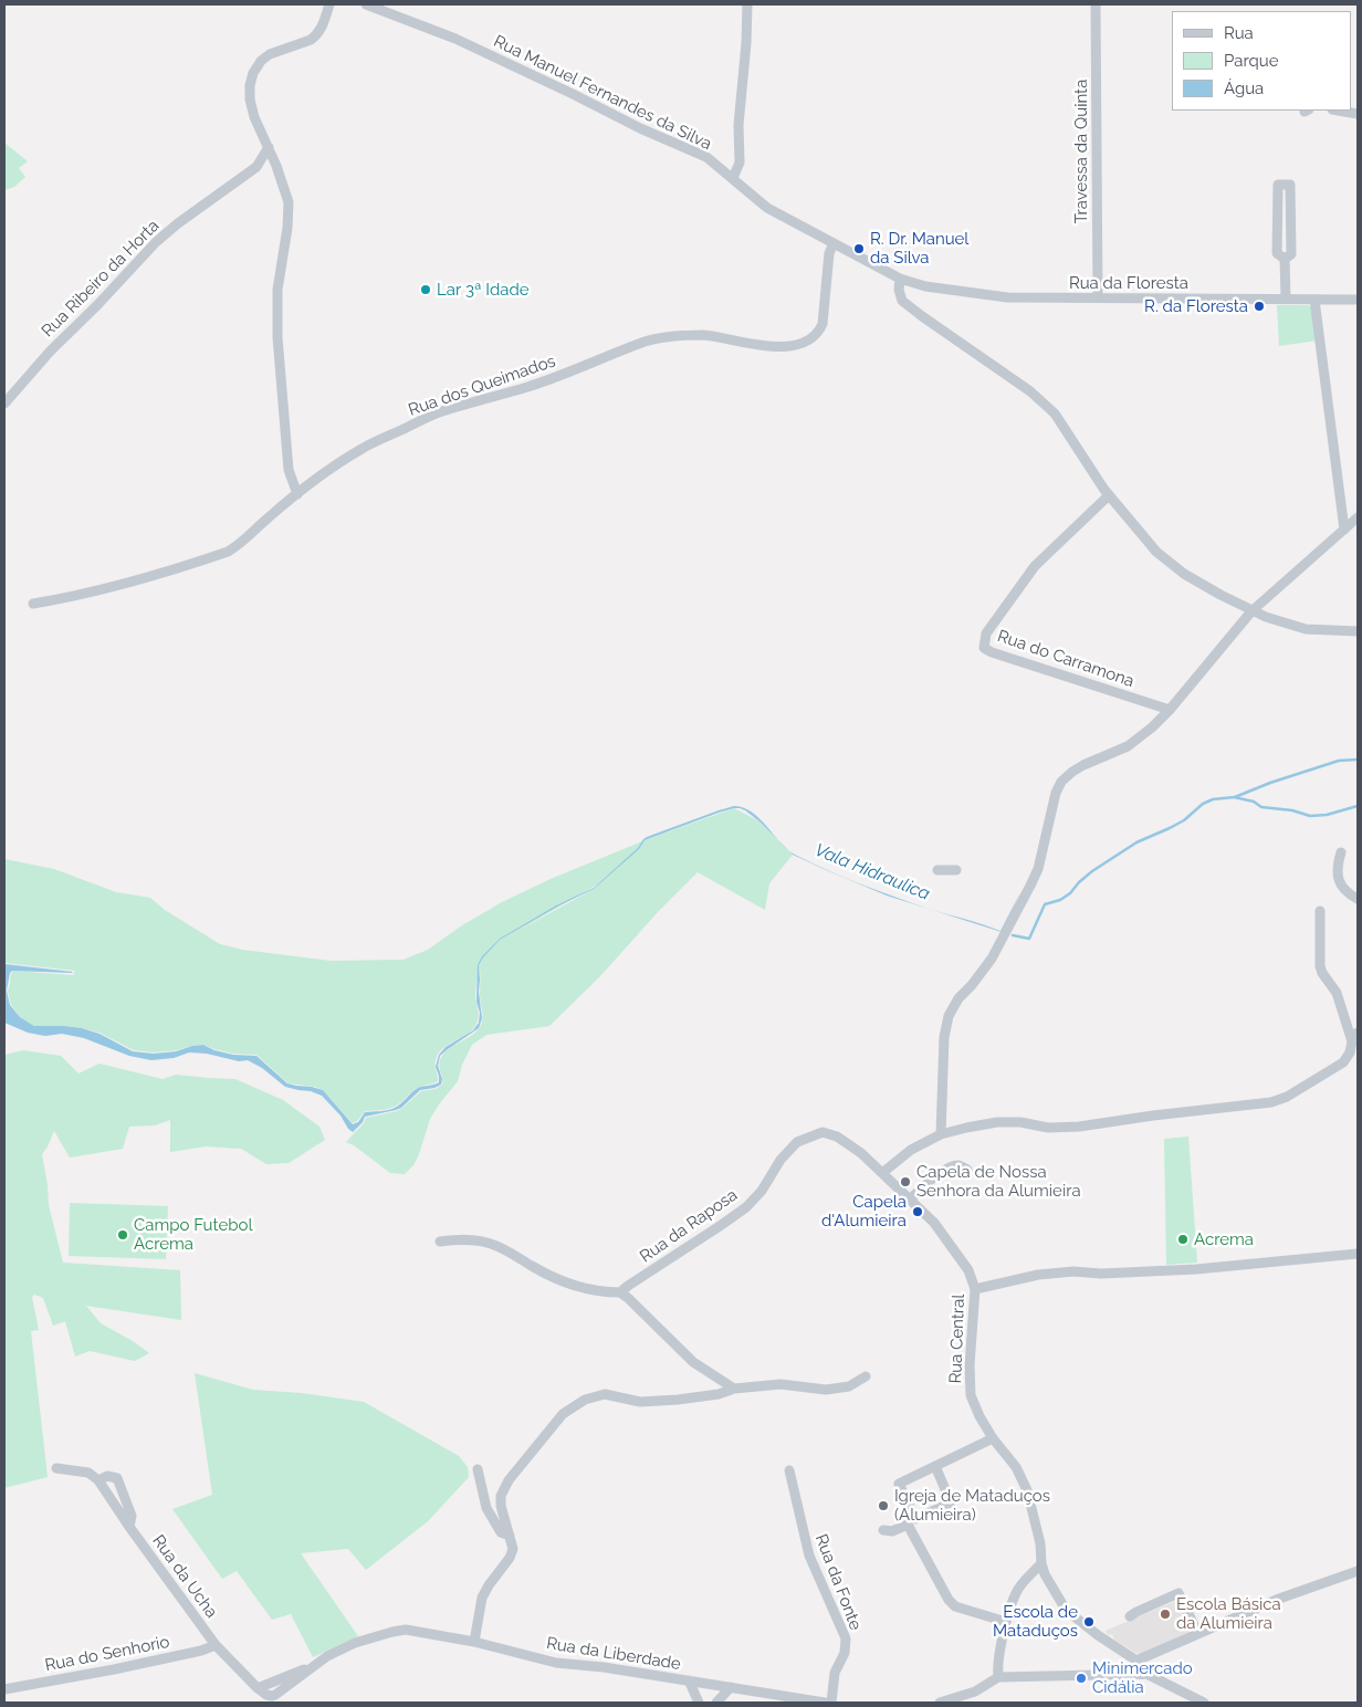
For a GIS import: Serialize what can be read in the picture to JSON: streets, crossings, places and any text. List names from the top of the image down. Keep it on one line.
{"streets":{"street":["Rua Manuel Fernandes da Silva","Travessa da Quinta","Rua Ribeiro da Horta","Rua da Floresta","Rua dos Queimados","Rua do Carramona","Rua da Raposa","Rua Central","Rua da Ucha","Rua da Fonte","Rua do Senhorio","Rua da Liberdade"]},"crossings":[["Rua Manuel Fernandes da Silva","Rua da Floresta"],["Rua Manuel Fernandes da Silva","Rua dos Queimados"],["Travessa da Quinta","Rua da Floresta"],["Rua da Raposa","Rua Central"],["Rua da Ucha","Rua do Senhorio"],["Rua da Ucha","Rua da Liberdade"],["Rua do Senhorio","Rua da Liberdade"]],"water":["Vala Hidraulica"],"places":["R. Dr. Manuel da Silva","Lar 3ª Idade","R. da Floresta","Capela de Nossa Senhora da Alumieira","Capela d'Alumieira","Campo Futebol Acrema","Acrema","Igreja de Mataduços (Alumieira)","Escola Básica da Alumieira","Escola de Mataduços","Minimercado Cidália"],"legend":["Rua","Parque","Água"]}
